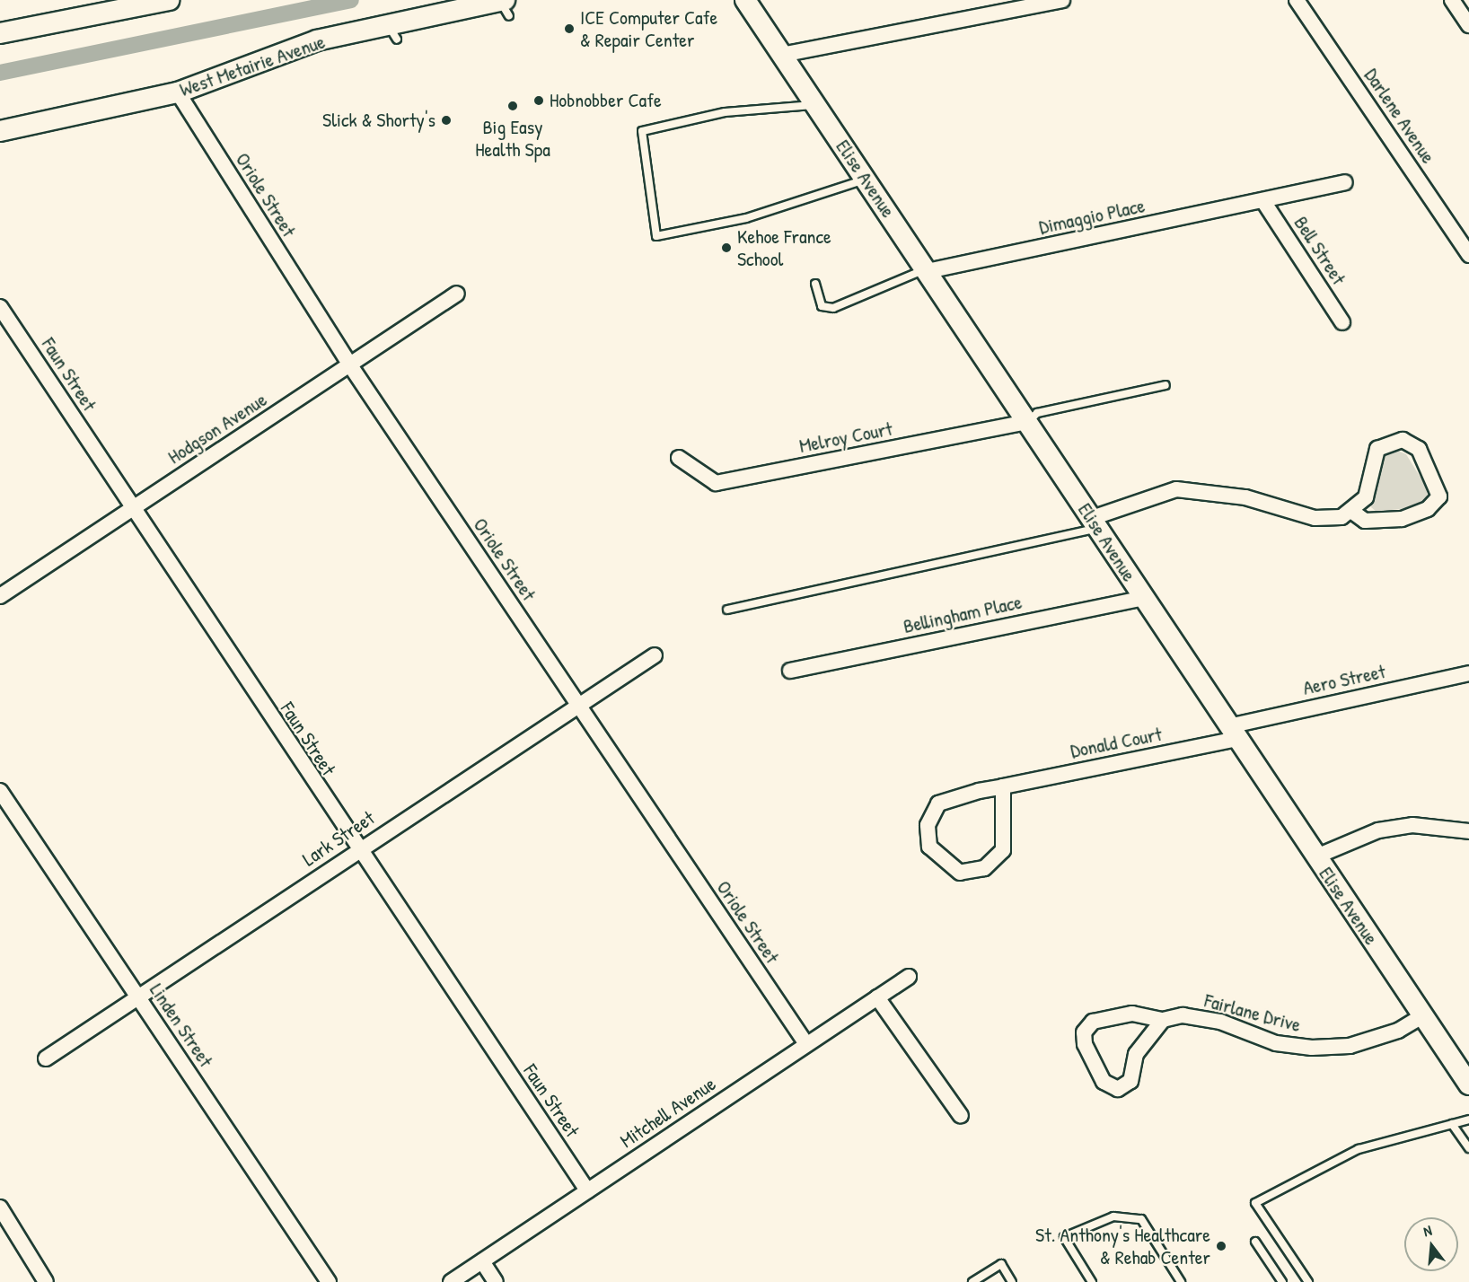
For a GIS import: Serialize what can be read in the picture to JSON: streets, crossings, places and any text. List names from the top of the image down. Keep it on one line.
{"streets":{"street":["West Metairie Avenue","Darlene Avenue","Elise Avenue","Oriole Street","Dimaggio Place","Bell Street","Faun Street","Hodgson Avenue","Melroy Court","Bellingham Place","Aero Street","Donald Court","Lark Street","Fairlane Drive","Linden Street","Mitchell Avenue"]},"crossings":[["West Metairie Avenue","Oriole Street"],["Elise Avenue","Dimaggio Place"],["Elise Avenue","Melroy Court"],["Elise Avenue","Bellingham Place"],["Elise Avenue","Aero Street"],["Elise Avenue","Donald Court"],["Elise Avenue","Fairlane Drive"],["Oriole Street","Hodgson Avenue"],["Oriole Street","Lark Street"],["Oriole Street","Mitchell Avenue"],["Dimaggio Place","Bell Street"],["Faun Street","Hodgson Avenue"],["Faun Street","Lark Street"],["Faun Street","Mitchell Avenue"],["Aero Street","Donald Court"],["Lark Street","Linden Street"]],"places":["ICE Computer Cafe & Repair Center","Hobnobber Cafe","Big Easy Health Spa","Slick & Shorty's","Kehoe France School","St. Anthony's Healthcare & Rehab Center"],"north":"top"}
